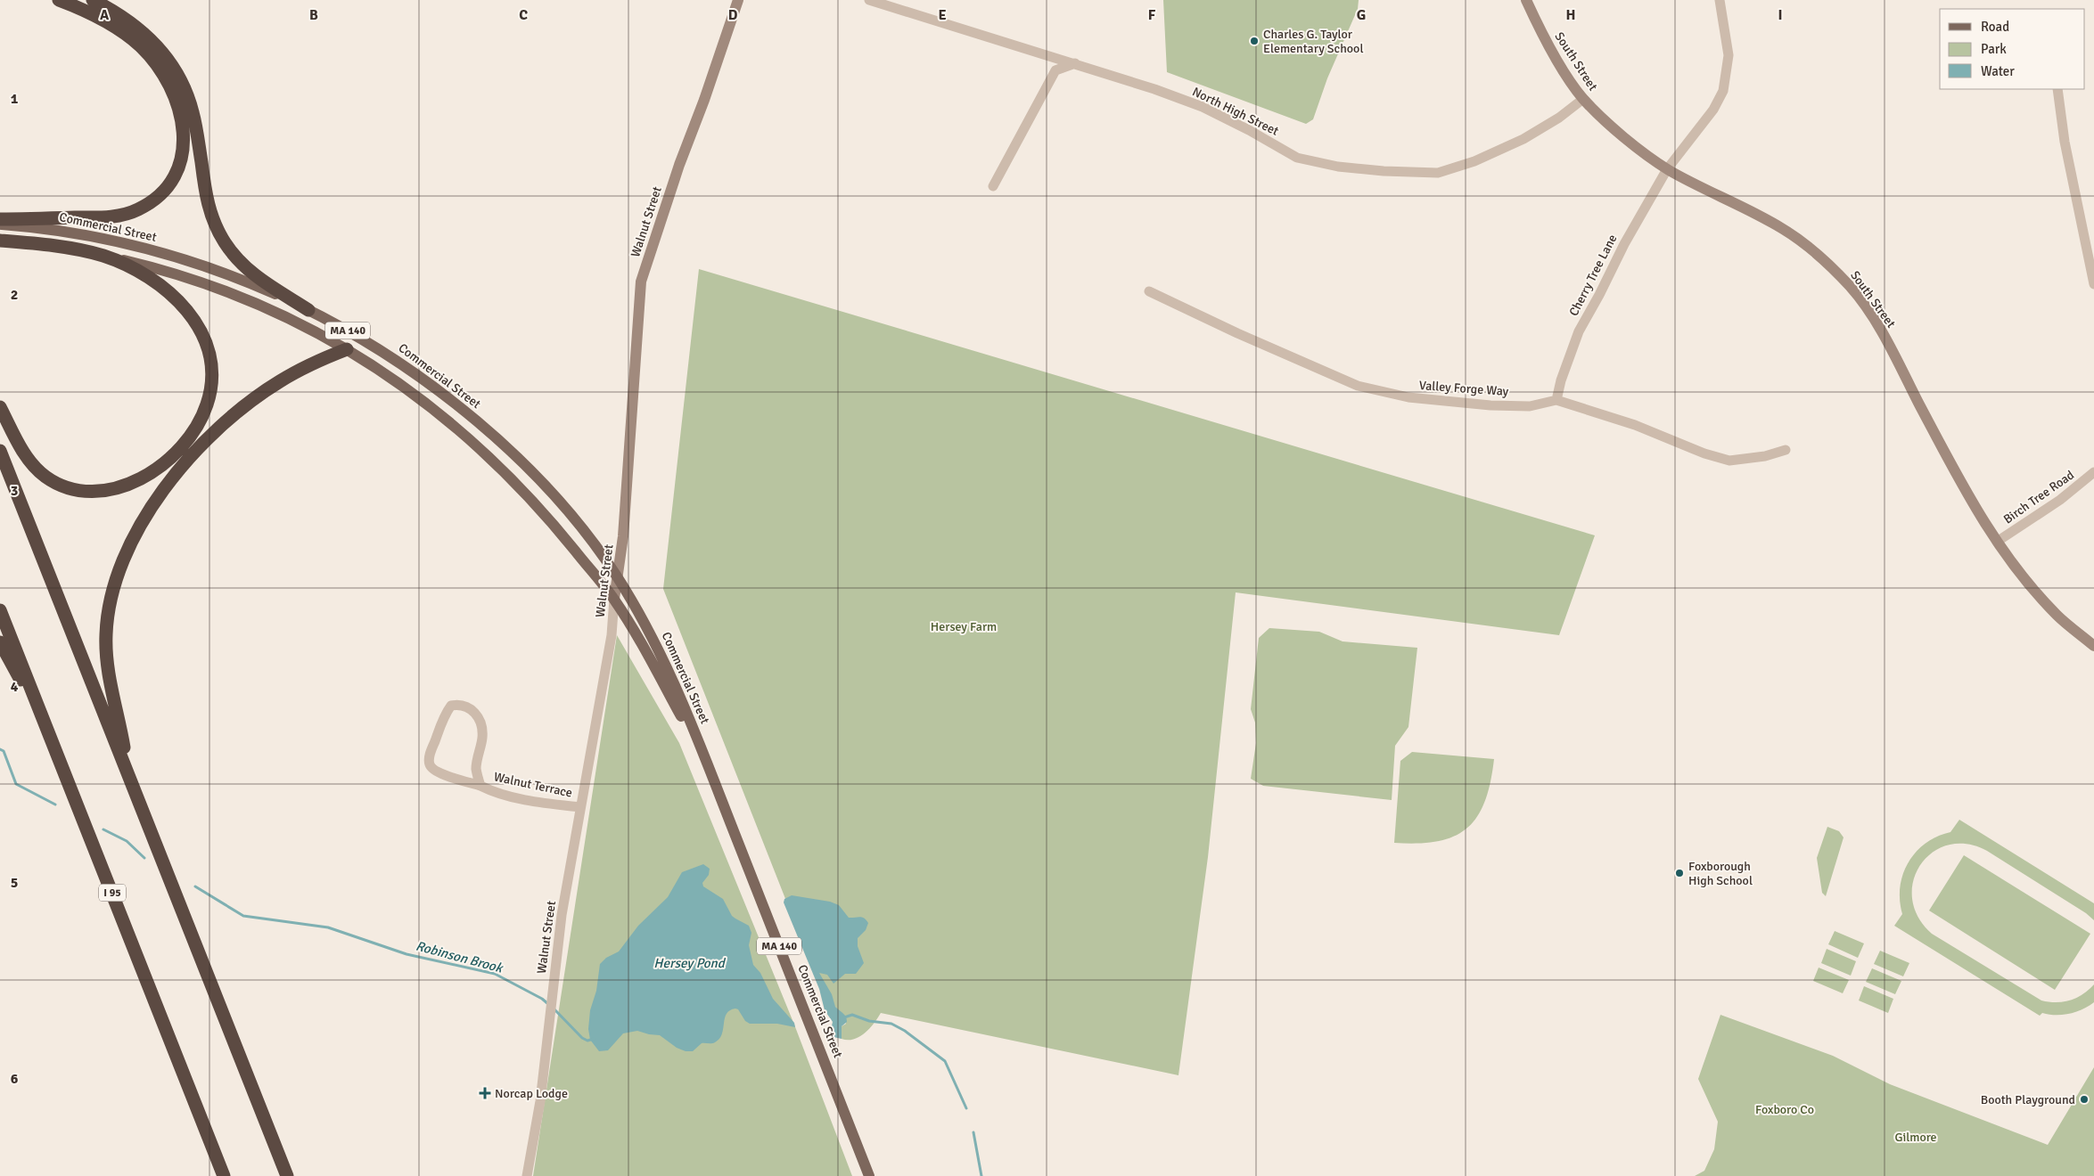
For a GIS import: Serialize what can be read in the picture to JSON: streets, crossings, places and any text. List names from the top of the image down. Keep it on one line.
{"streets":{"highway":["Commercial Street","MA 140","I 95"],"main road":["South Street","Walnut Street"],"street":["North High Street","Cherry Tree Lane","Valley Forge Way","Birch Tree Road","Walnut Terrace"]},"crossings":[["South Street","North High Street"],["South Street","Cherry Tree Lane"],["South Street","Birch Tree Road"],["Walnut Street","Commercial Street"],["Walnut Street","Walnut Terrace"],["Cherry Tree Lane","Valley Forge Way"]],"water":["Robinson Brook","Hersey Pond"],"parks":["Hersey Farm","Foxboro Co","Gilmore"],"places":{"other":["Charles G. Taylor Elementary School","Foxborough High School","Booth Playground"],"health":["Norcap Lodge"]},"legend":["Road","Park","Water"],"grid":{"columns":["A","B","C","D","E","F","G","H","I"],"rows":["1","2","3","4","5","6"]}}
